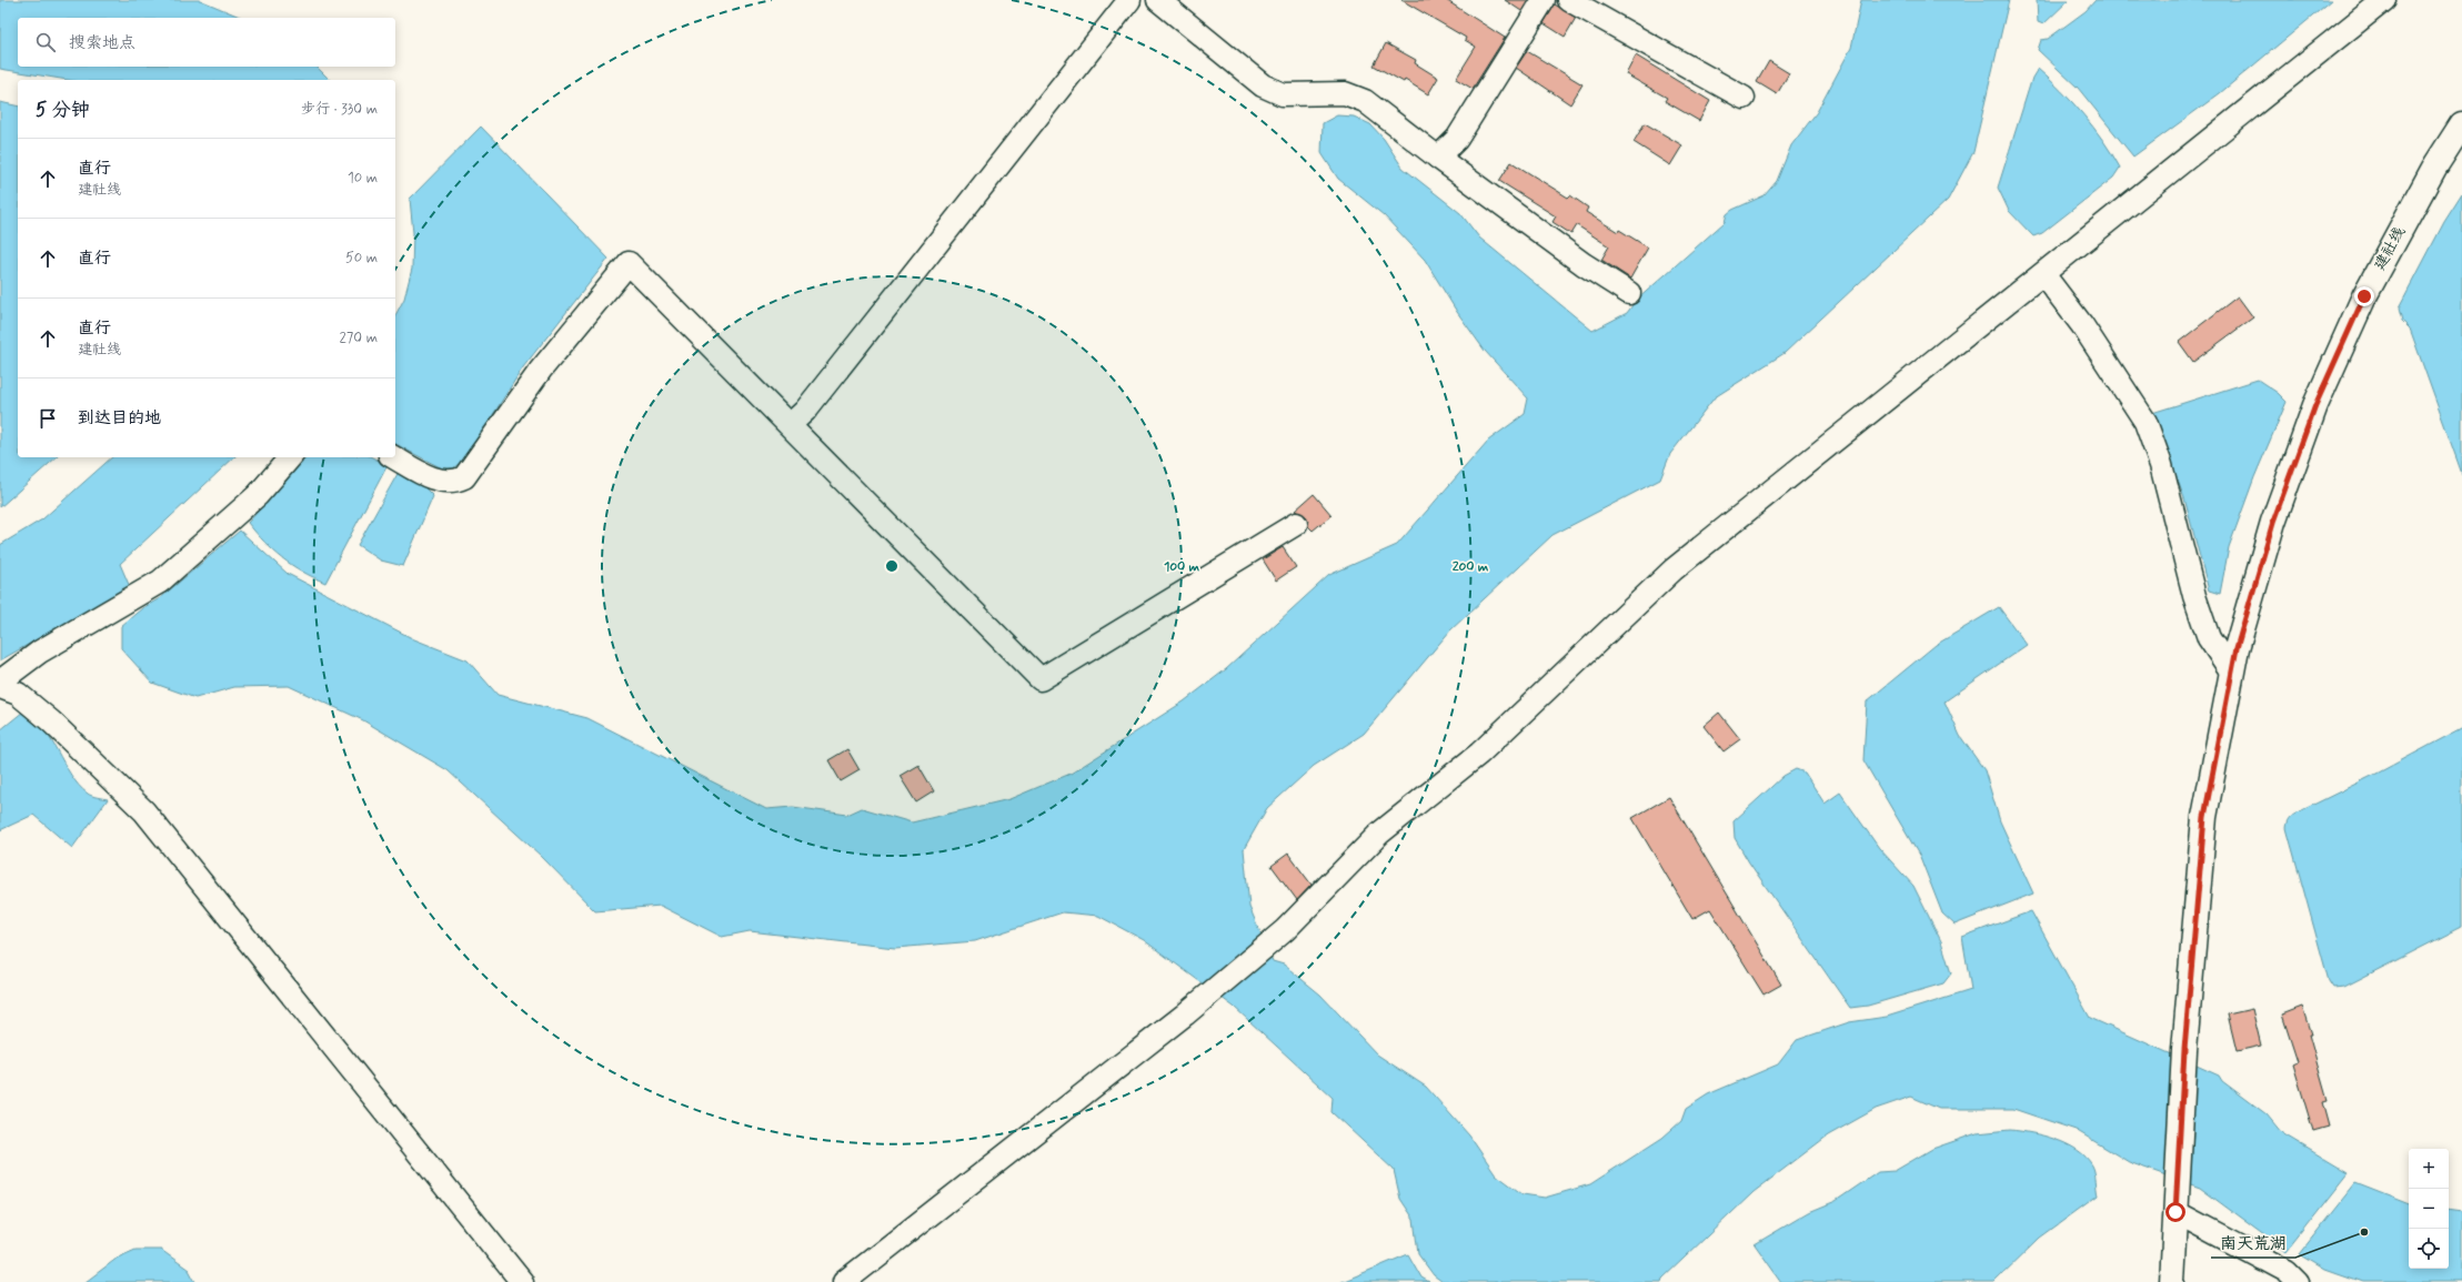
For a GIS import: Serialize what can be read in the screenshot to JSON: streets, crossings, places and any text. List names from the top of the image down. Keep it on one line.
{"streets":{"main road":["建社线"]},"places":["南天荒湖"],"page":{"search":"搜索地点","heading":["5 分钟","步行 · 330 m"],"list":[["直行","建社线","10 m"],["直行","50 m"],["直行","建社线","270 m"],"到达目的地"],"map_buttons":["+","−"]},"rings":["100 m","200 m"]}
